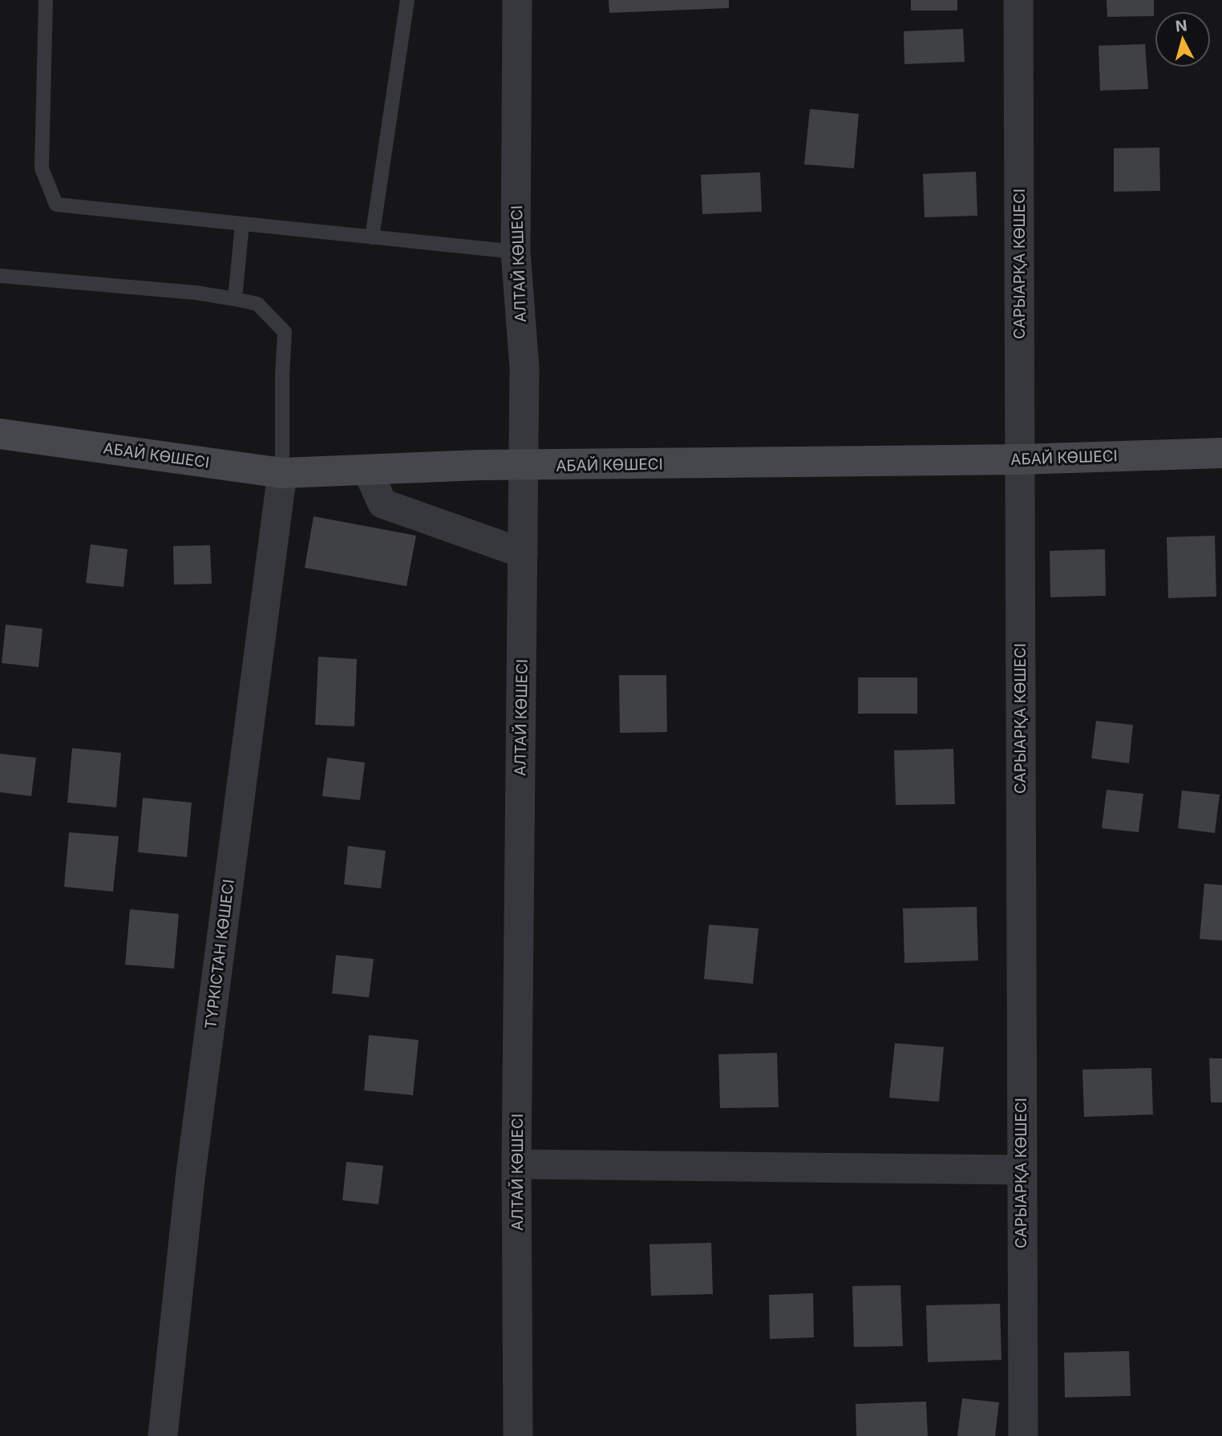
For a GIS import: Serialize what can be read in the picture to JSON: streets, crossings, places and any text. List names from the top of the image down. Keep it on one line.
{"streets":{"main road":["АБАЙ КӨШЕСІ"],"street":["АЛТАЙ КӨШЕСІ","САРЫАРҚА КӨШЕСІ","ТҮРКІСТАН КӨШЕСІ"]},"crossings":[["АЛТАЙ КӨШЕСІ","АБАЙ КӨШЕСІ"],["САРЫАРҚА КӨШЕСІ","АБАЙ КӨШЕСІ"],["АБАЙ КӨШЕСІ","ТҮРКІСТАН КӨШЕСІ"]],"north":"top"}
